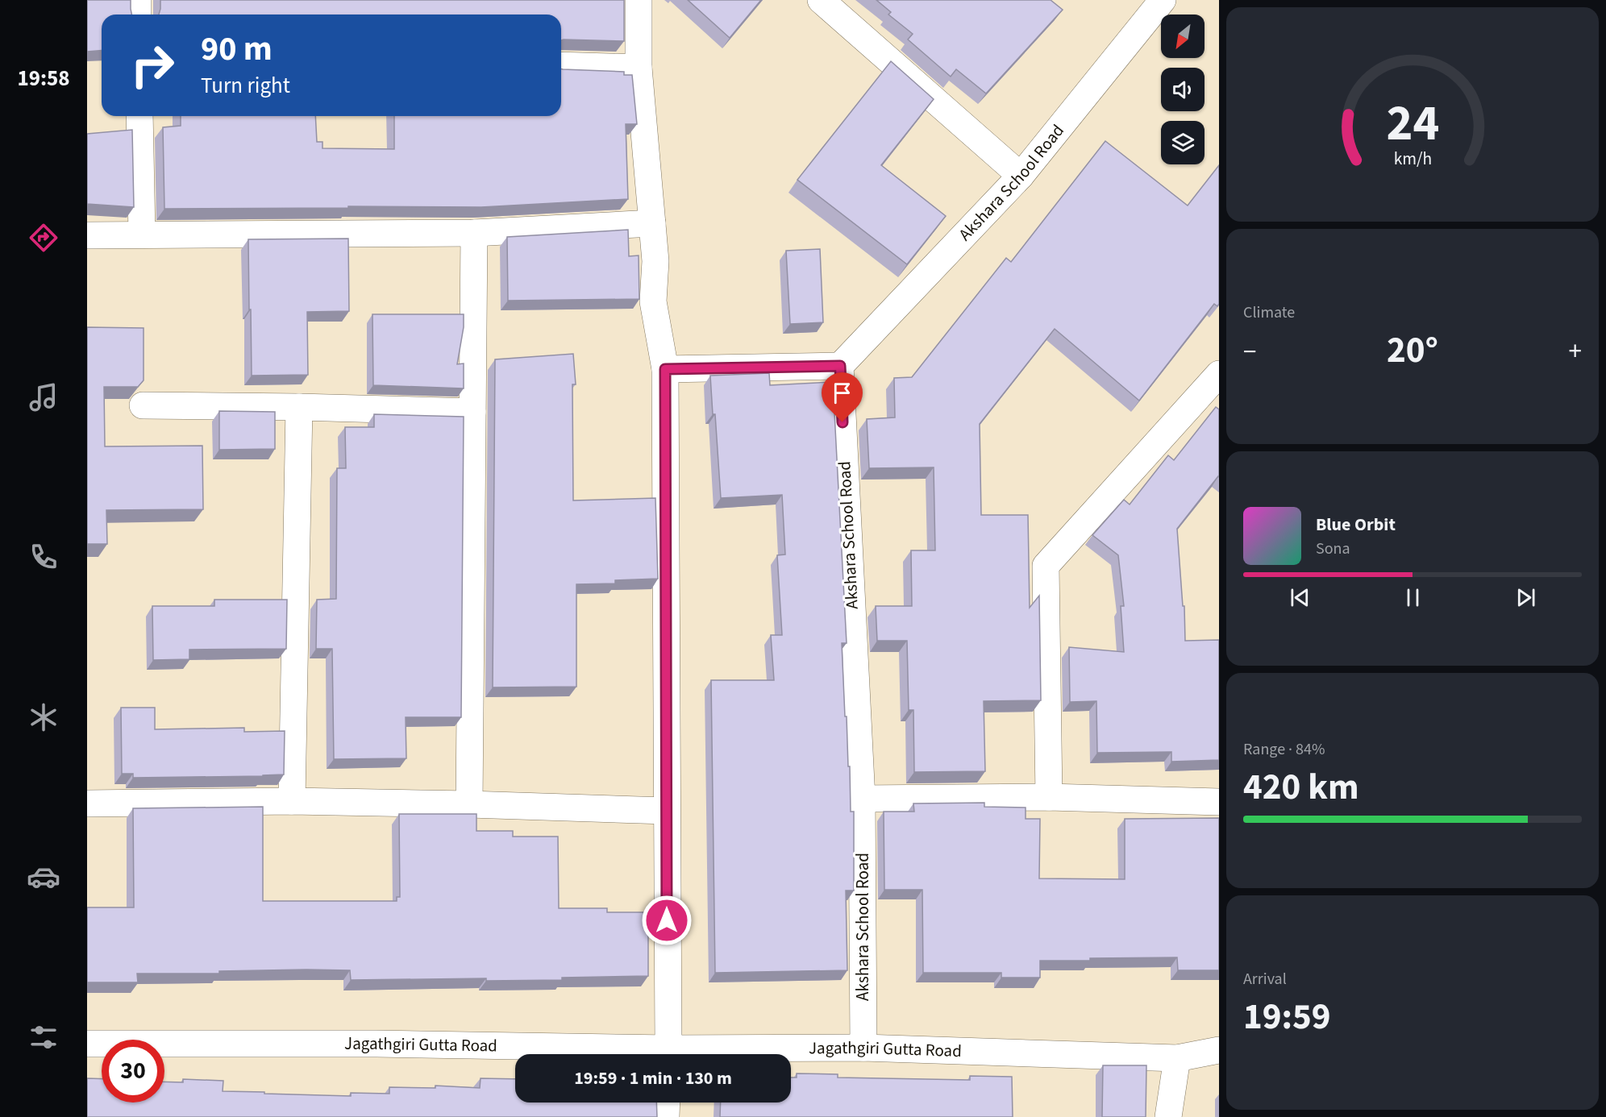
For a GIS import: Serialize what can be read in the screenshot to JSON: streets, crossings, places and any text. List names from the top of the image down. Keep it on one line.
{"streets":{"street":["Akshara School Road","Jagathgiri Gutta Road"]},"crossings":[["Akshara School Road","Jagathgiri Gutta Road"]],"north":"bottom left","page":{"tabs":"19:58","turn":["90 m","Turn right"],"tile":["Climate",["Range · 84%","420 km"],["Arrival","19:59"]],"heat":["−","20°","+"],"song":["Blue Orbit","Sona"],"limit":"30","trip":"19:59 · 1 min · 130 m","gauge":["24","km/h"]}}
